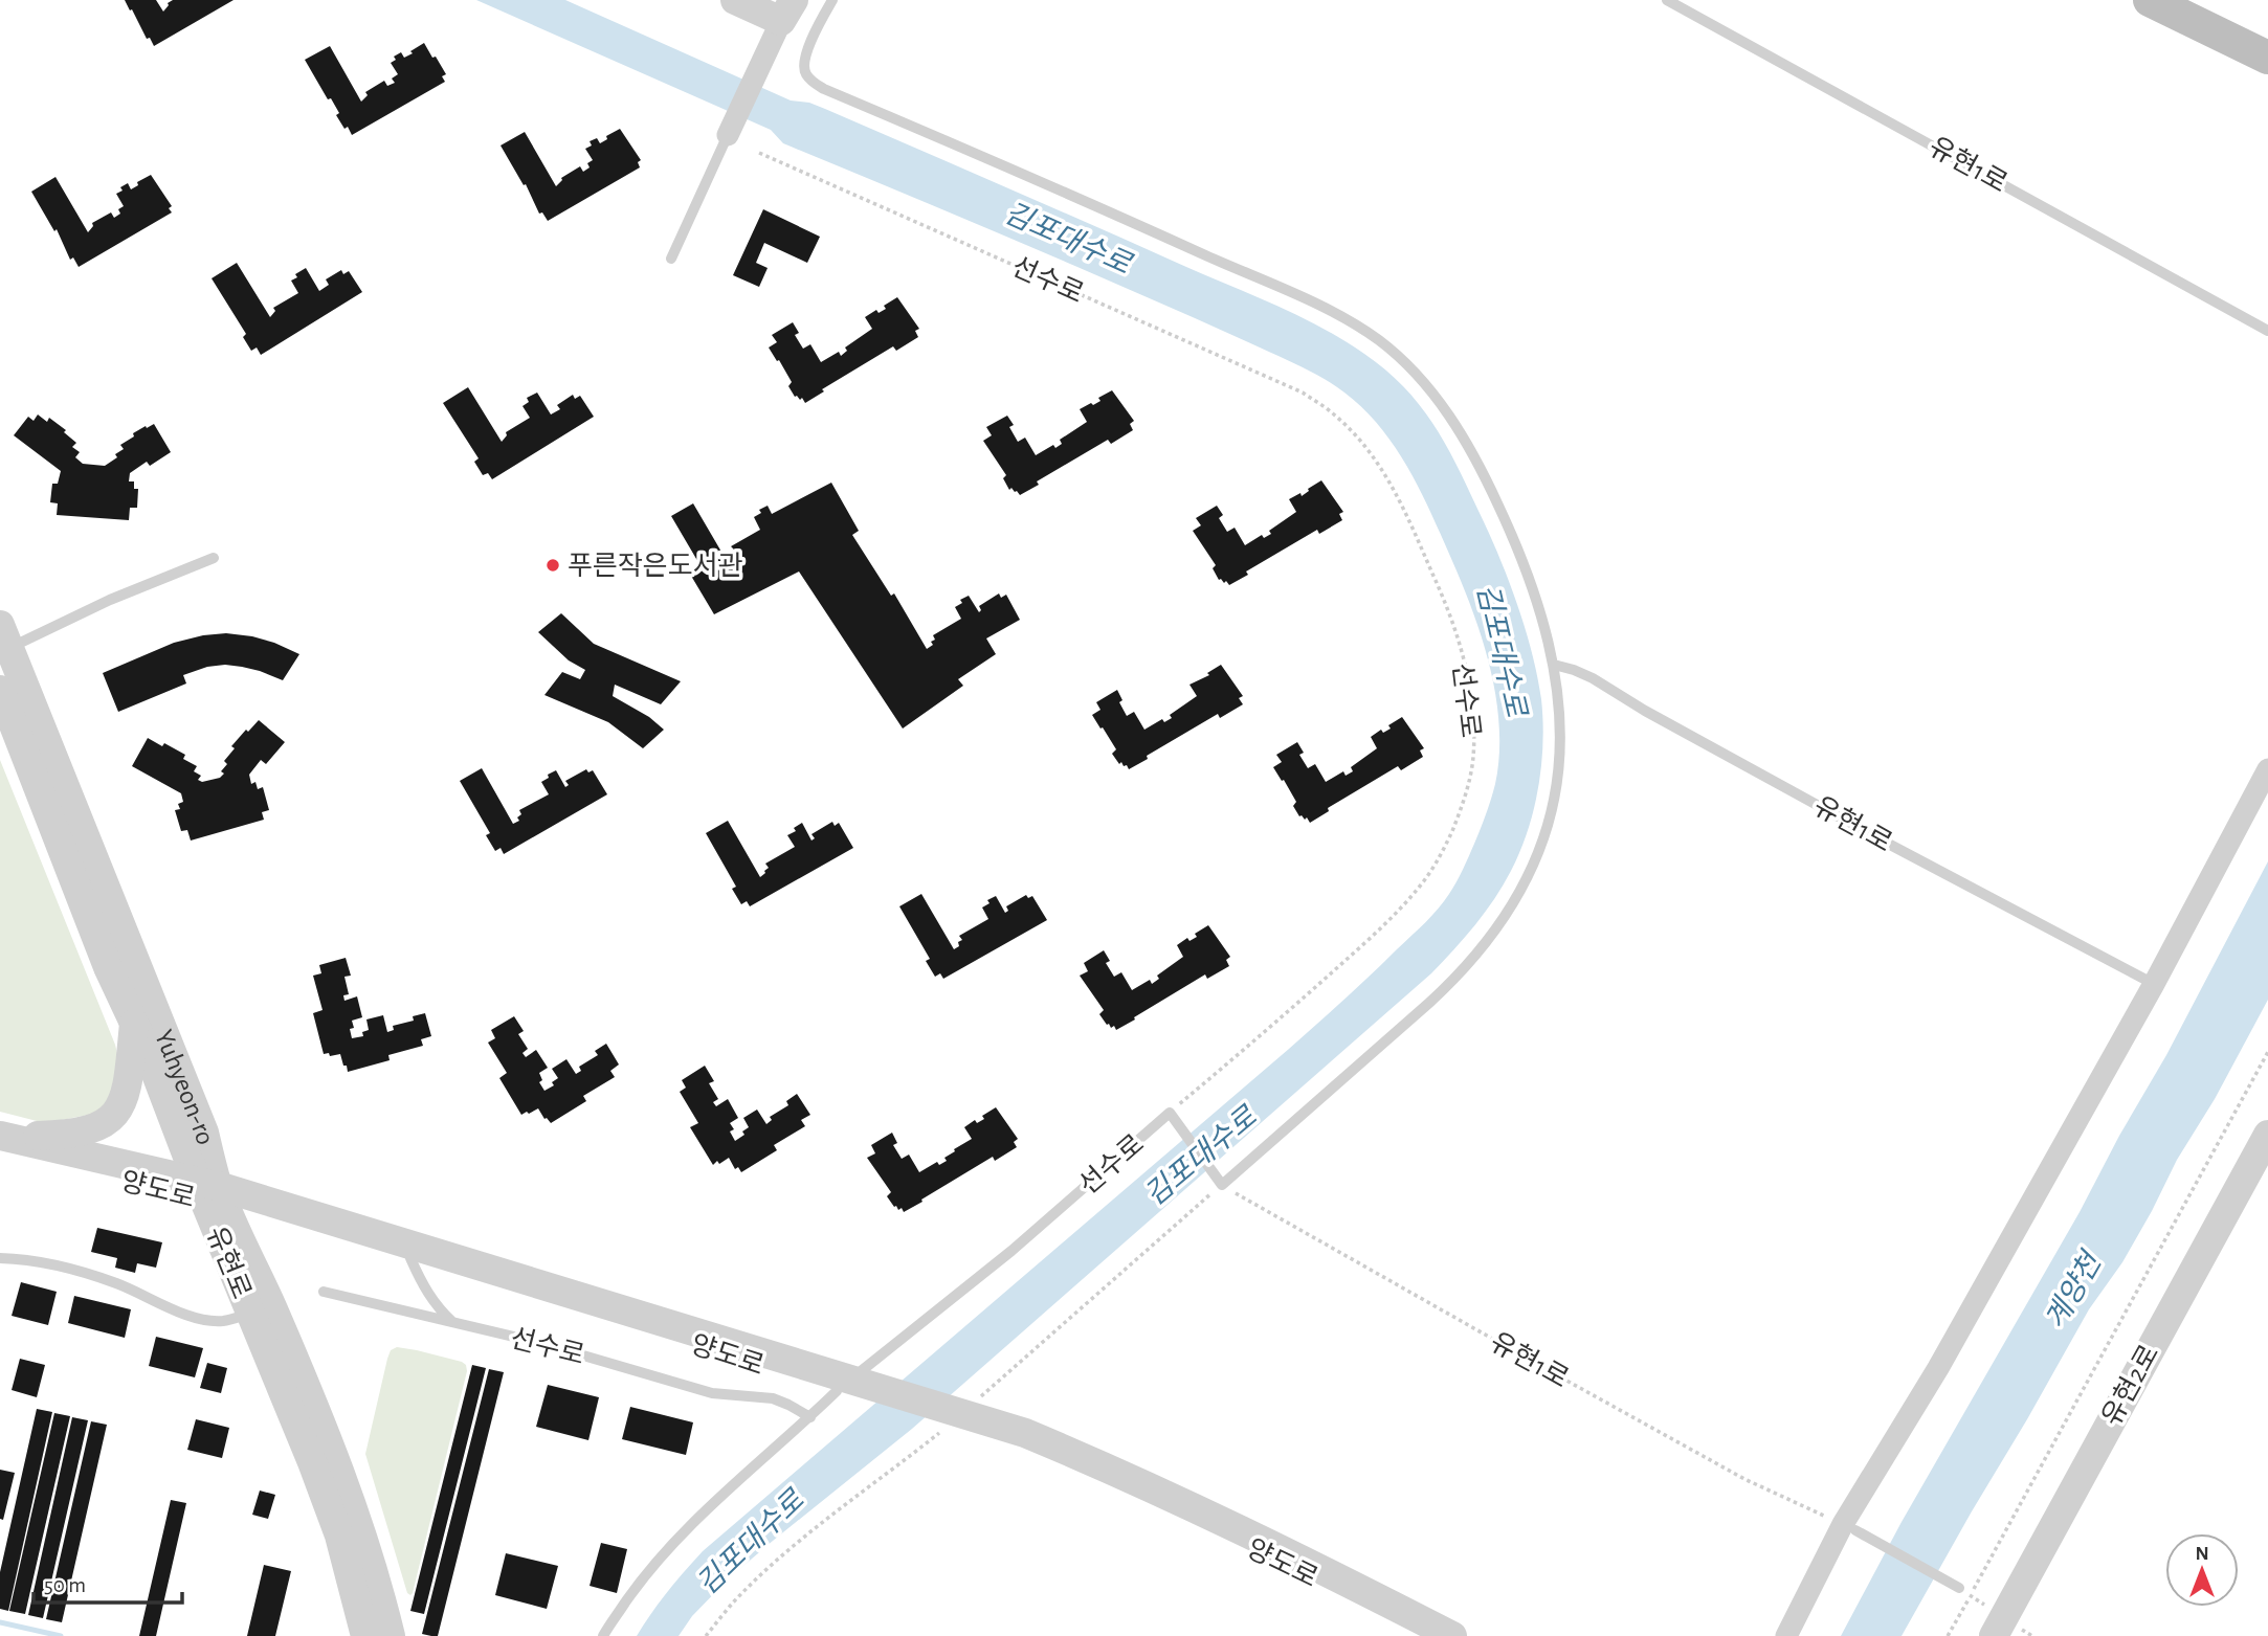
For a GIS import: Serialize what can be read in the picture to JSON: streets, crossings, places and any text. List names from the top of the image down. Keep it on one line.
{"streets":{"street":["Yuhyeon-ro","양도로","유현로","유현2로"],"lane":["유현1로","선수로"]},"crossings":[["선수로","양도로"],["Yuhyeon-ro","양도로"],["Yuhyeon-ro","유현로"],["양도로","유현로"]],"water":["김포대수로","계양천"],"places":["푸른작은도서관"],"scale_bar":"50 m","north":"top"}
